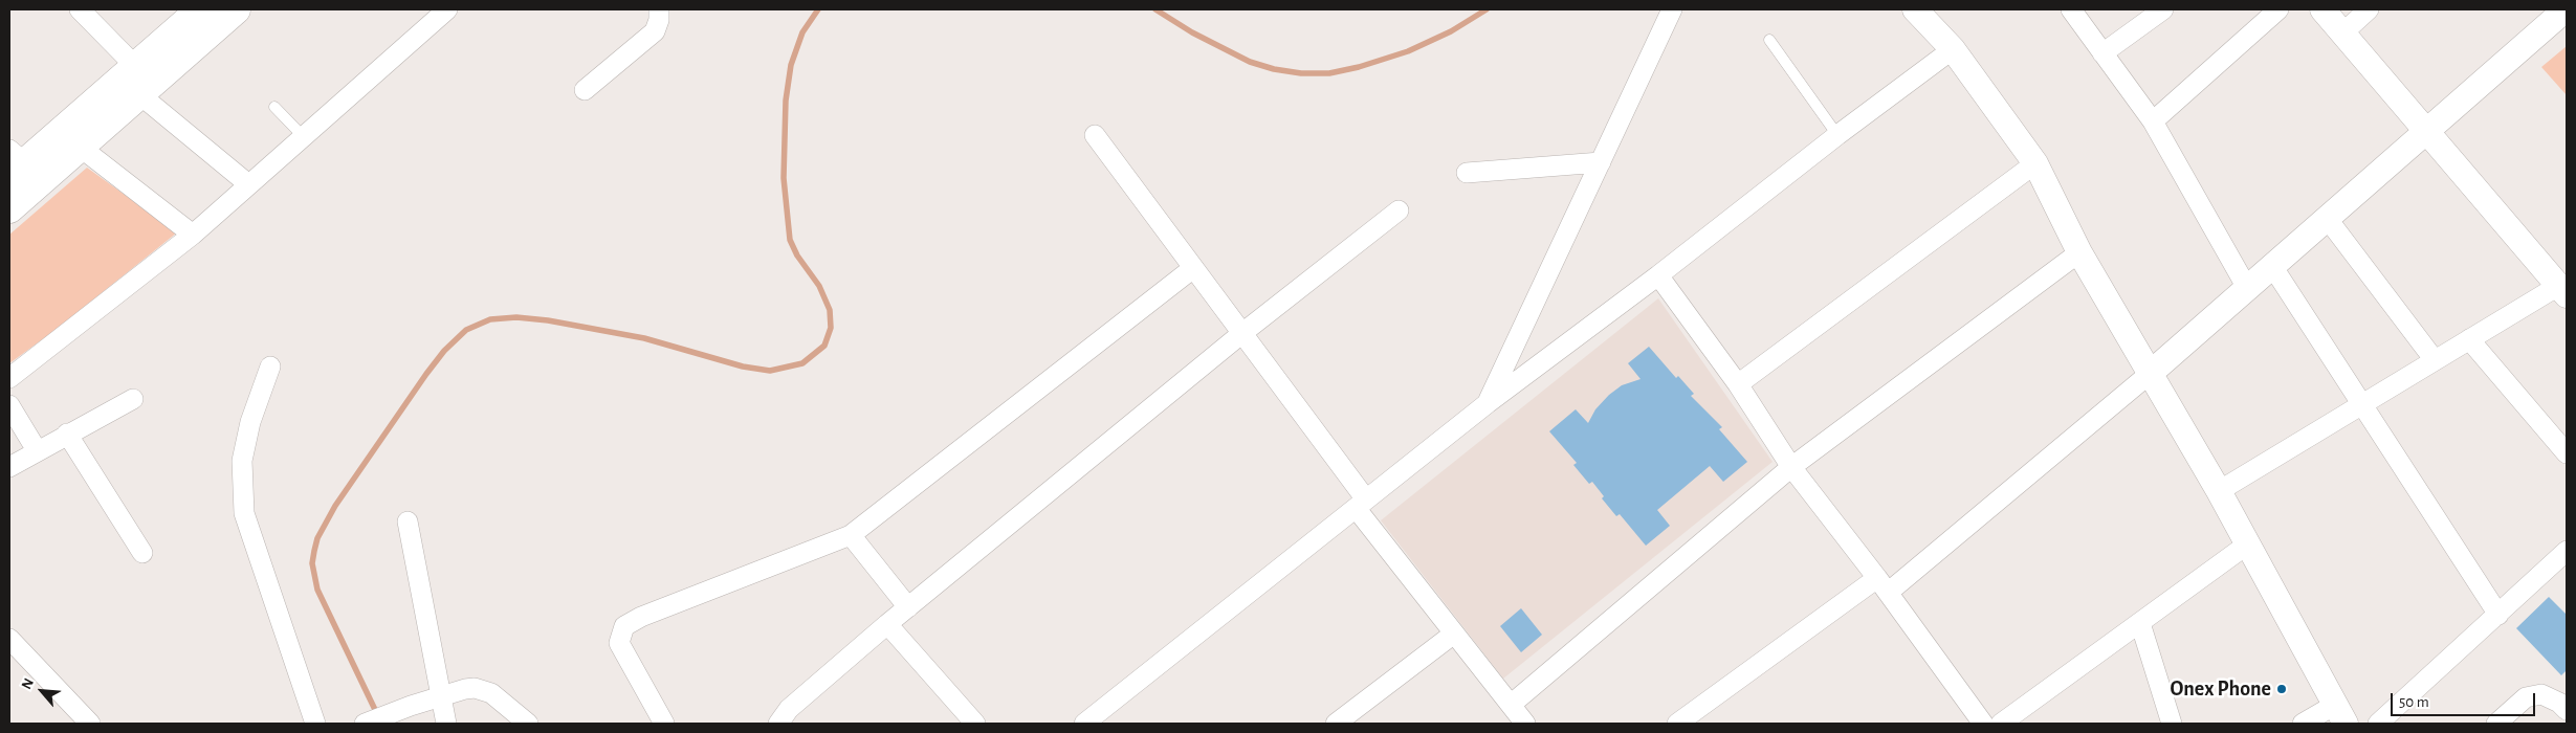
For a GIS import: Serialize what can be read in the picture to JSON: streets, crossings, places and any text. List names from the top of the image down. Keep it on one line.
{"places":["Onex Phone"],"scale_bar":"50 m","north":"top left"}
